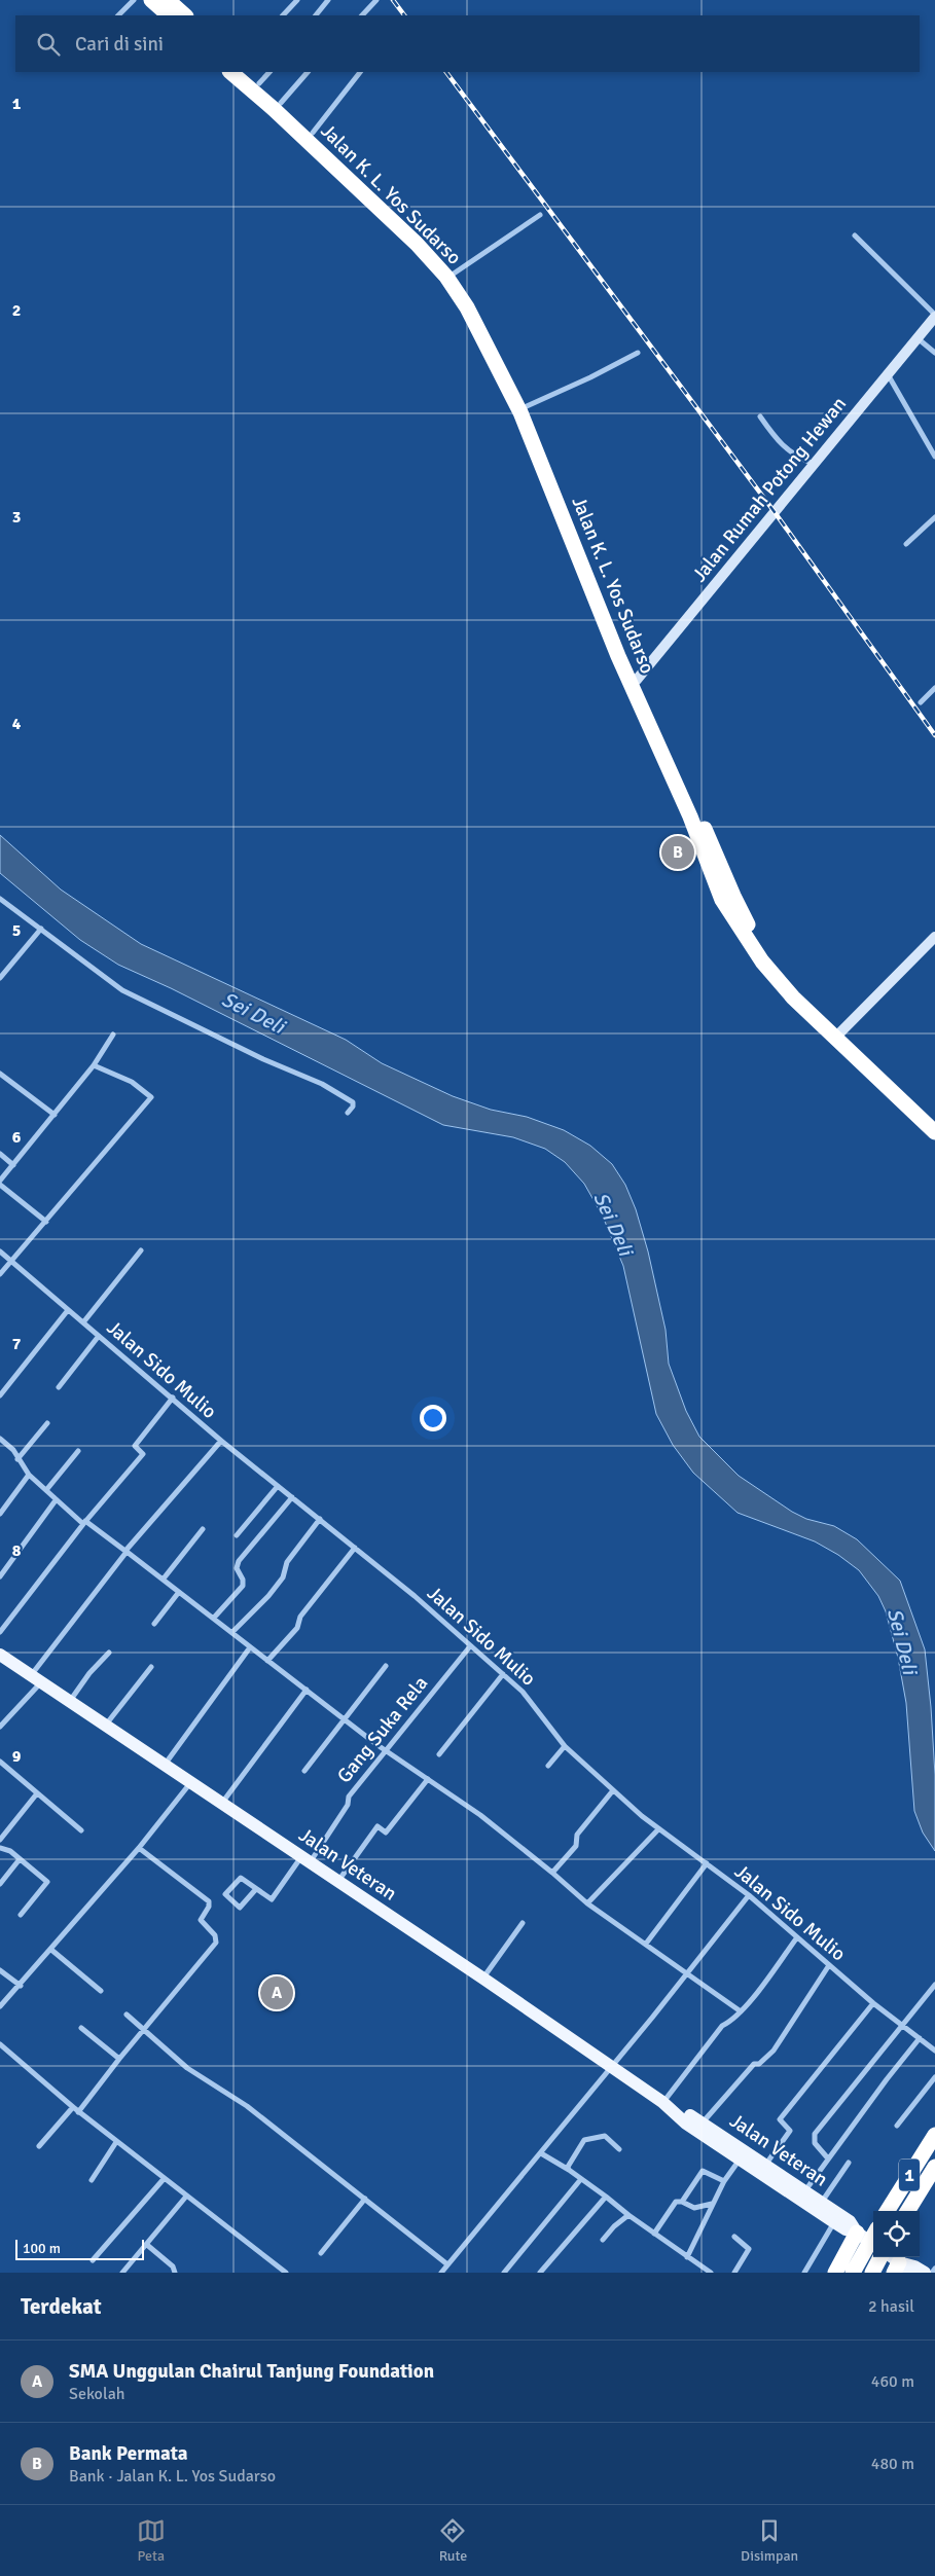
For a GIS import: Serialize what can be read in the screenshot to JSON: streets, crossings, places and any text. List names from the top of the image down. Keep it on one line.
{"streets":{"highway":["Jalan K. L. Yos Sudarso","1"],"main road":["Jalan Veteran"],"street":["Jalan Rumah Potong Hewan","Jalan Sido Mulio","Gang Suka Rela"]},"crossings":[["Jalan K. L. Yos Sudarso","Jalan Rumah Potong Hewan"],["Jalan Sido Mulio","Gang Suka Rela"],["Gang Suka Rela","Jalan Veteran"]],"water":["Sei Deli"],"scale_bar":"100 m","page":{"search":"Cari di sini","pins":["B","A"],"scale":"100 m","heading":["Terdekat","2 hasil"],"list":[{"mark":"A","name":"SMA Unggulan Chairul Tanjung Foundation","note":"Sekolah","value":"460 m"},{"mark":"B","name":"Bank Permata","note":"Bank · Jalan K. L. Yos Sudarso","value":"480 m"}],"nav":["Peta","Rute","Disimpan"]},"grid":{"rows":["1","2","3","4","5","6","7","8","9"]}}
